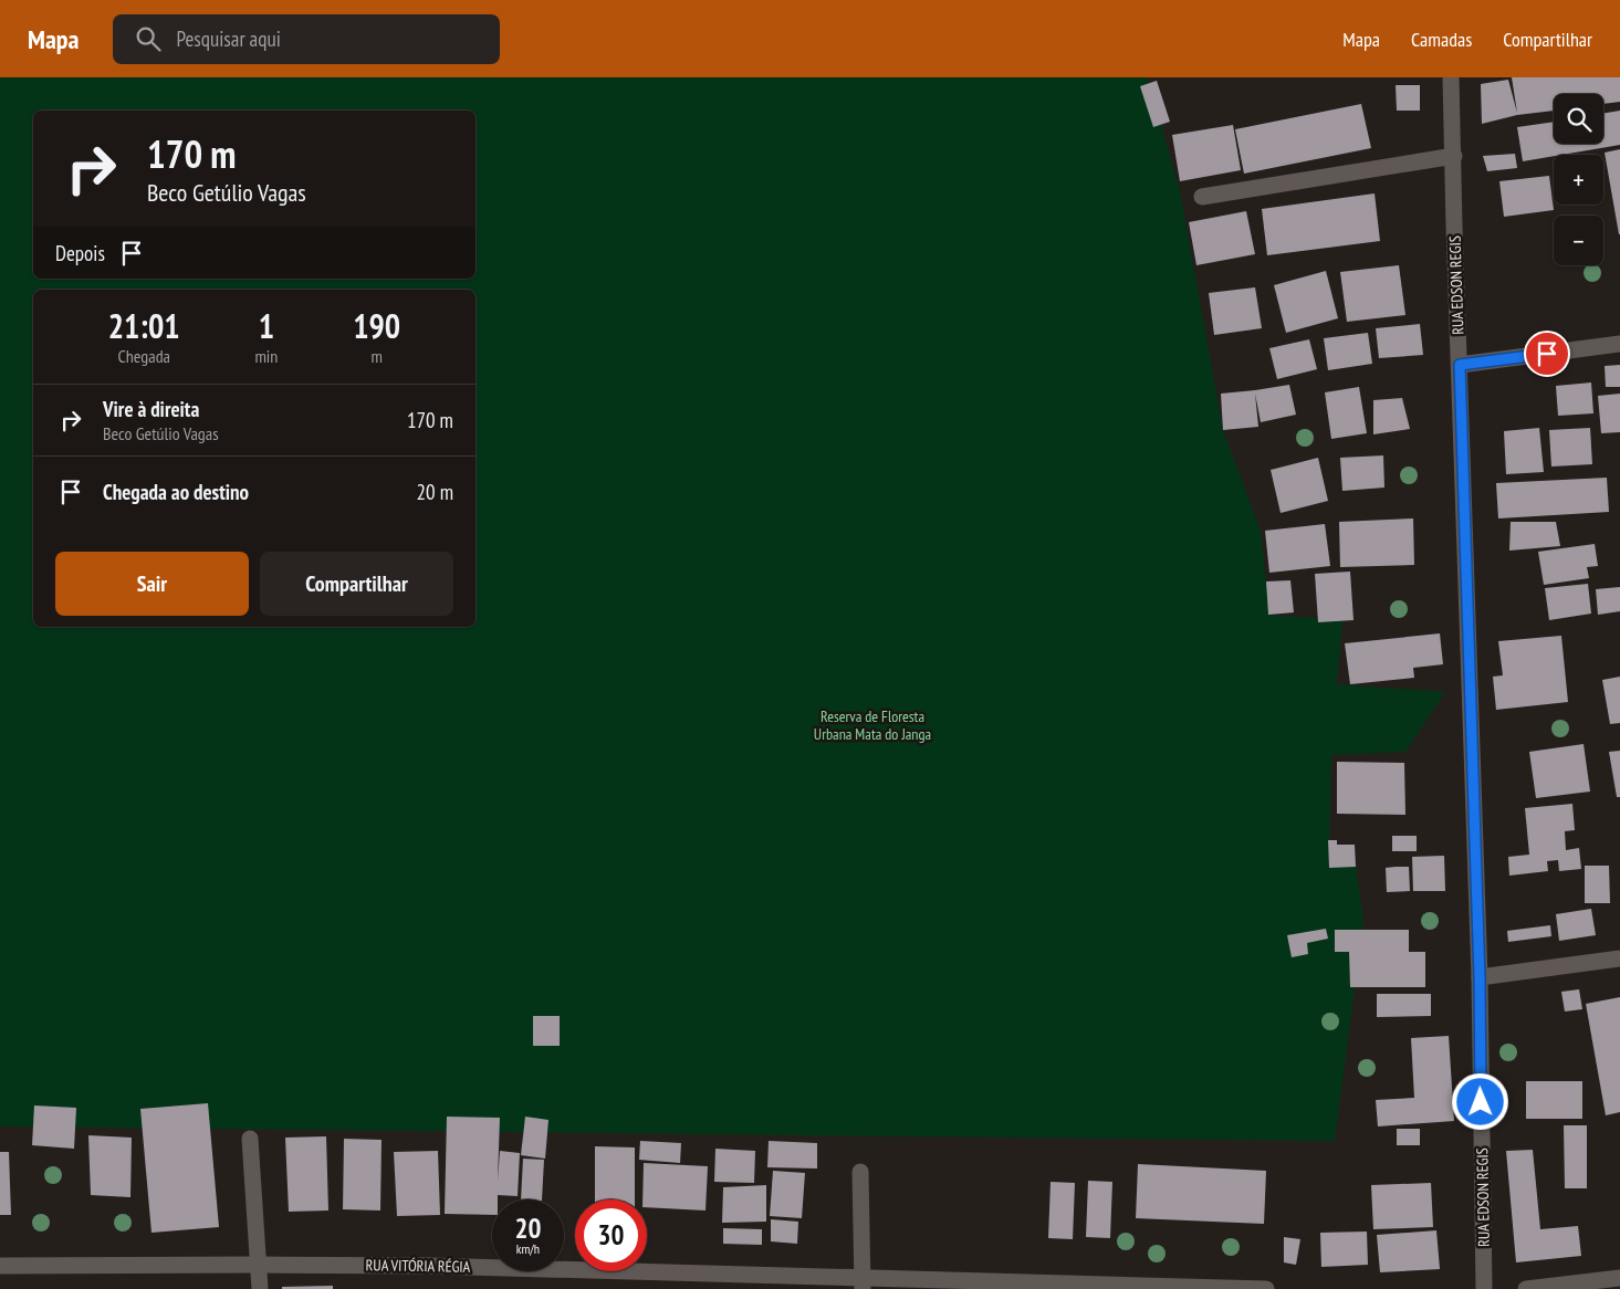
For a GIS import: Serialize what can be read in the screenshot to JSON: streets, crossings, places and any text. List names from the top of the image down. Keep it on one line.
{"streets":{"street":["RUA EDSON REGIS","RUA VITÓRIA RÉGIA"]},"parks":["Reserva de Floresta Urbana Mata do Janga"],"page":{"header":"Mapa","search":"Pesquisar aqui","nav":["Mapa","Camadas","Compartilhar"],"map_buttons":["+","−"],"turn":["170 m","Beco Getúlio Vagas"],"then":"Depois","eta":["21:01","Chegada","1","min","190","m"],"list":[{"name":"Vire à direita","note":"Beco Getúlio Vagas","value":"170 m"},{"name":"Chegada ao destino","value":"20 m"}],"buttons":["Sair","Compartilhar"],"speed":"20 km/h","limit":"30"}}
